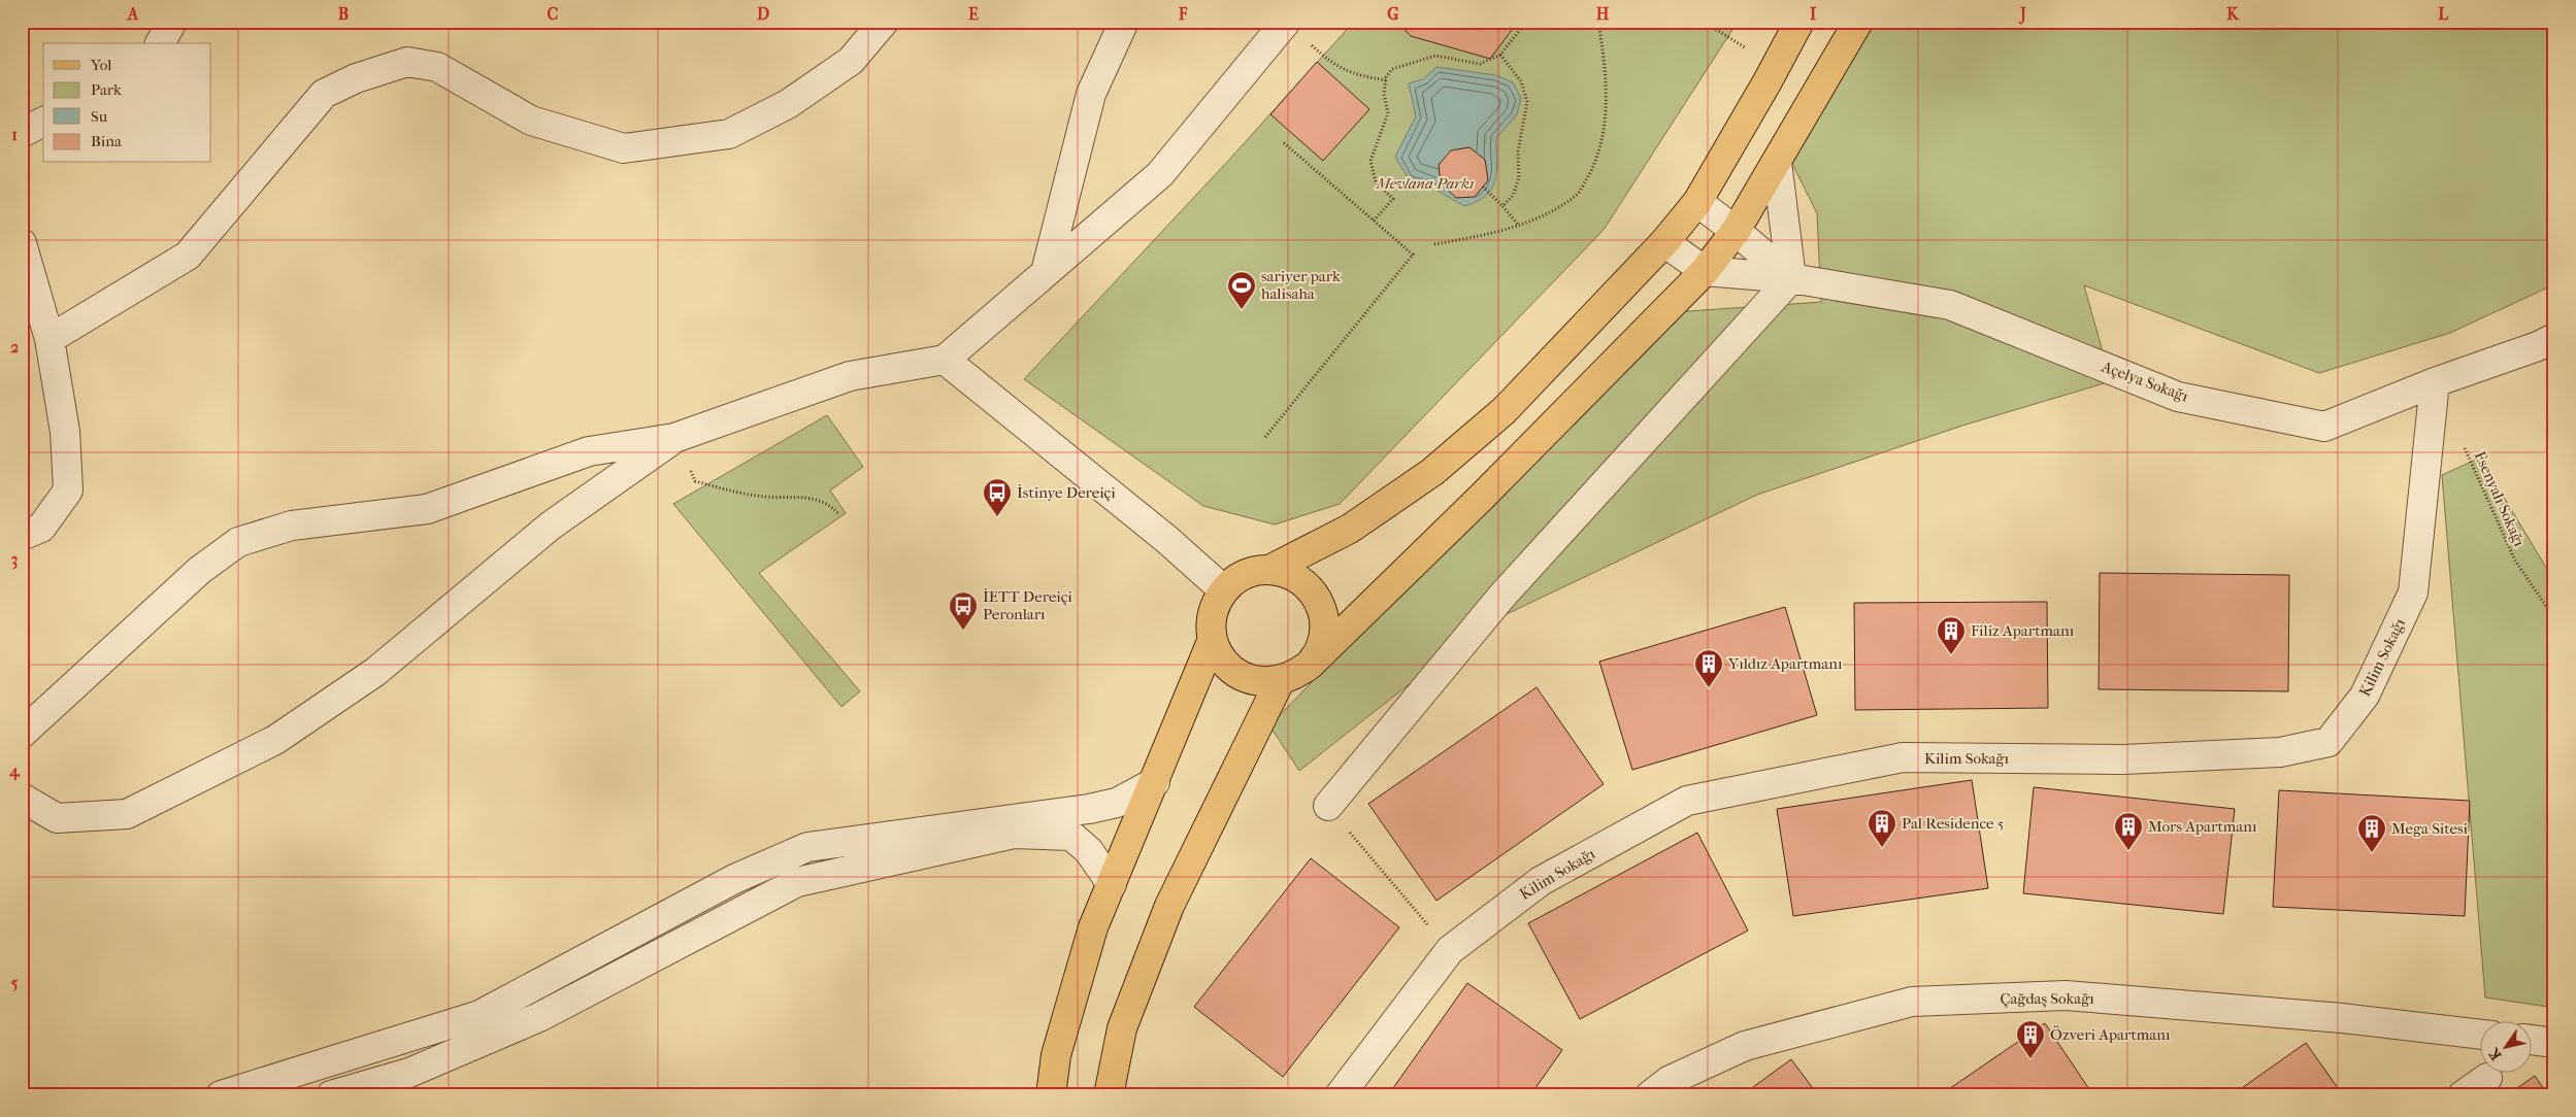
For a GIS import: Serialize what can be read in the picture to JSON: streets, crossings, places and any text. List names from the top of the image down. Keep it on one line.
{"streets":{"street":["Açelya Sokağı","Kilim Sokağı","Çağdaş Sokağı"],"path":["Esenyalı Sokağı"]},"crossings":[["Açelya Sokağı","Kilim Sokağı"]],"parks":["Mevlana Parkı"],"places":{"sports":["sariyer park halisaha"],"bus stop":["İstinye Dereiçi","İETT Dereiçi Peronları"],"building":["Filiz Apartmanı","Yıldız Apartmanı","Pal Residence 5","Mors Apartmanı","Mega Sitesi","Özveri Apartmanı"]},"legend":["Yol","Park","Su","Bina"],"north":"bottom left","grid":{"columns":["A","B","C","D","E","F","G","H","I","J","K","L"],"rows":["1","2","3","4","5"]}}
